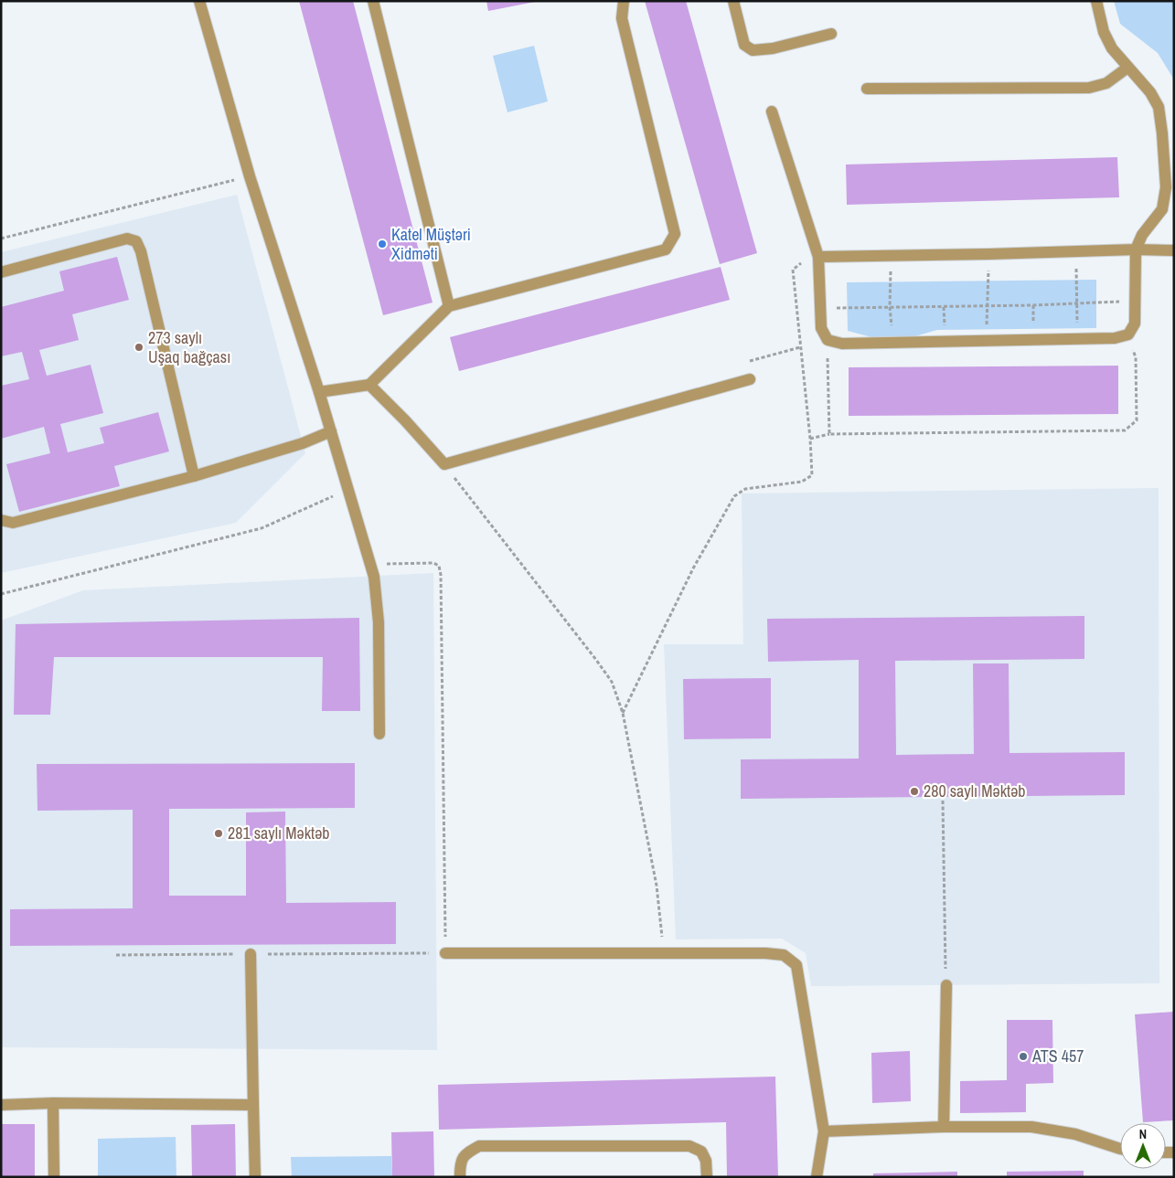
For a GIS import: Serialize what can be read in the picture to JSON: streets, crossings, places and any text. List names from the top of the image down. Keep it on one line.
{"places":["Katel Müştəri Xidməti","273 saylı Uşaq bağçası","280 saylı Məktəb","281 saylı Məktəb","ATS 457"],"north":"top"}
